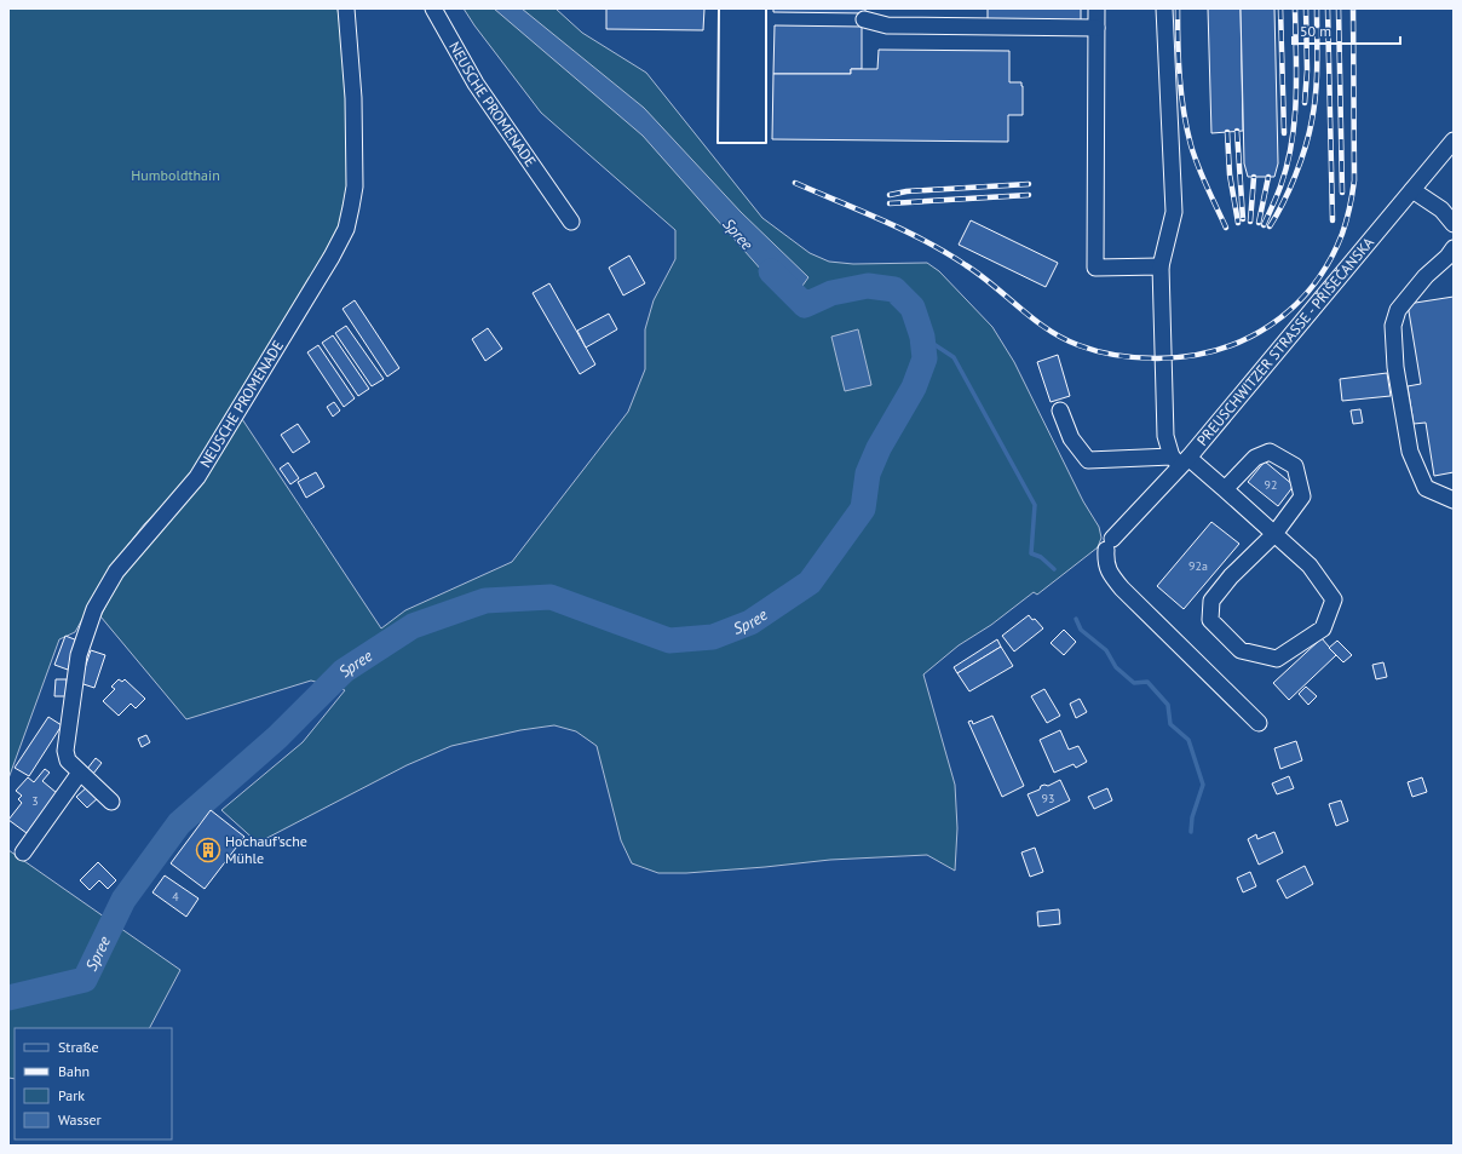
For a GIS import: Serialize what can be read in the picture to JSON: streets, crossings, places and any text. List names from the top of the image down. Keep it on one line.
{"streets":{"street":["NEUSCHE PROMENADE","PREUSCHWITZER STRASSE - PŘIŠEČANSKA"]},"water":["Spree"],"parks":["Humboldthain"],"places":{"building":["Hochauf'sche Mühle"]},"house_numbers":["92","92a","93","3","4"],"legend":["Straße","Bahn","Park","Wasser"],"scale_bar":"50 m"}
